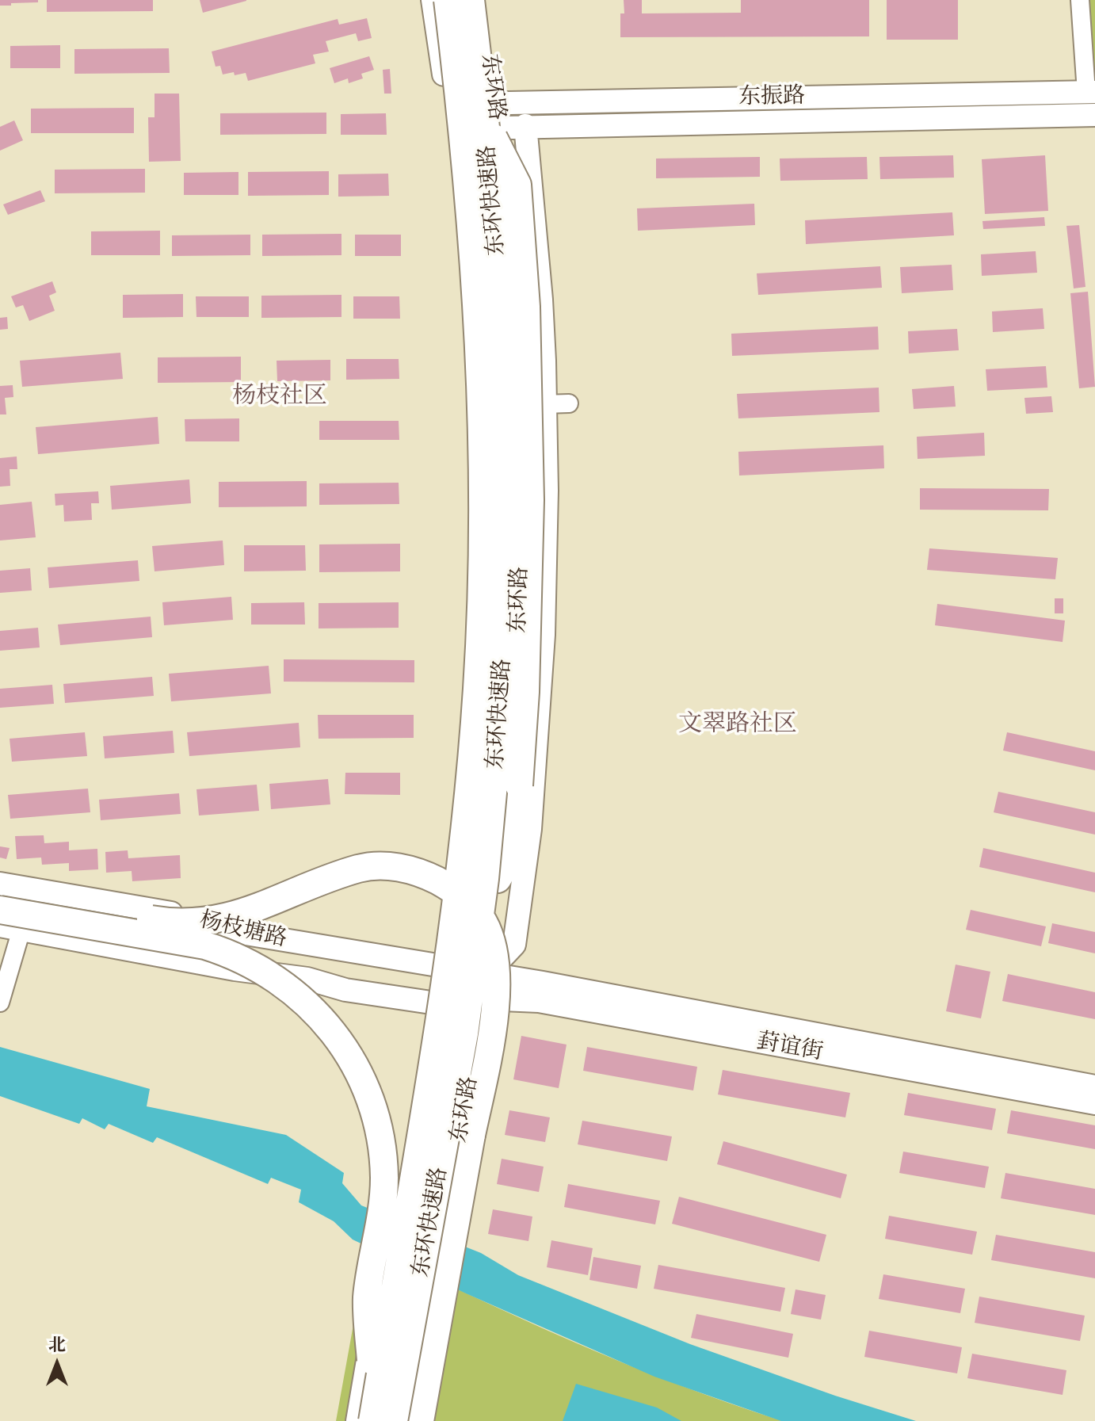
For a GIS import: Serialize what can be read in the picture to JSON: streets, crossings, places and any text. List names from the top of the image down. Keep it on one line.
{"streets":{"highway":["东环快速路"],"main road":["东环路","东振路","杨枝塘路","葑谊街"]},"crossings":[["东环路","东振路"],["东环路","东环快速路"],["东环路","杨枝塘路"],["东环路","葑谊街"],["东振路","东环快速路"],["杨枝塘路","葑谊街"]],"districts":["杨枝社区","文翠路社区"],"north":"top"}
